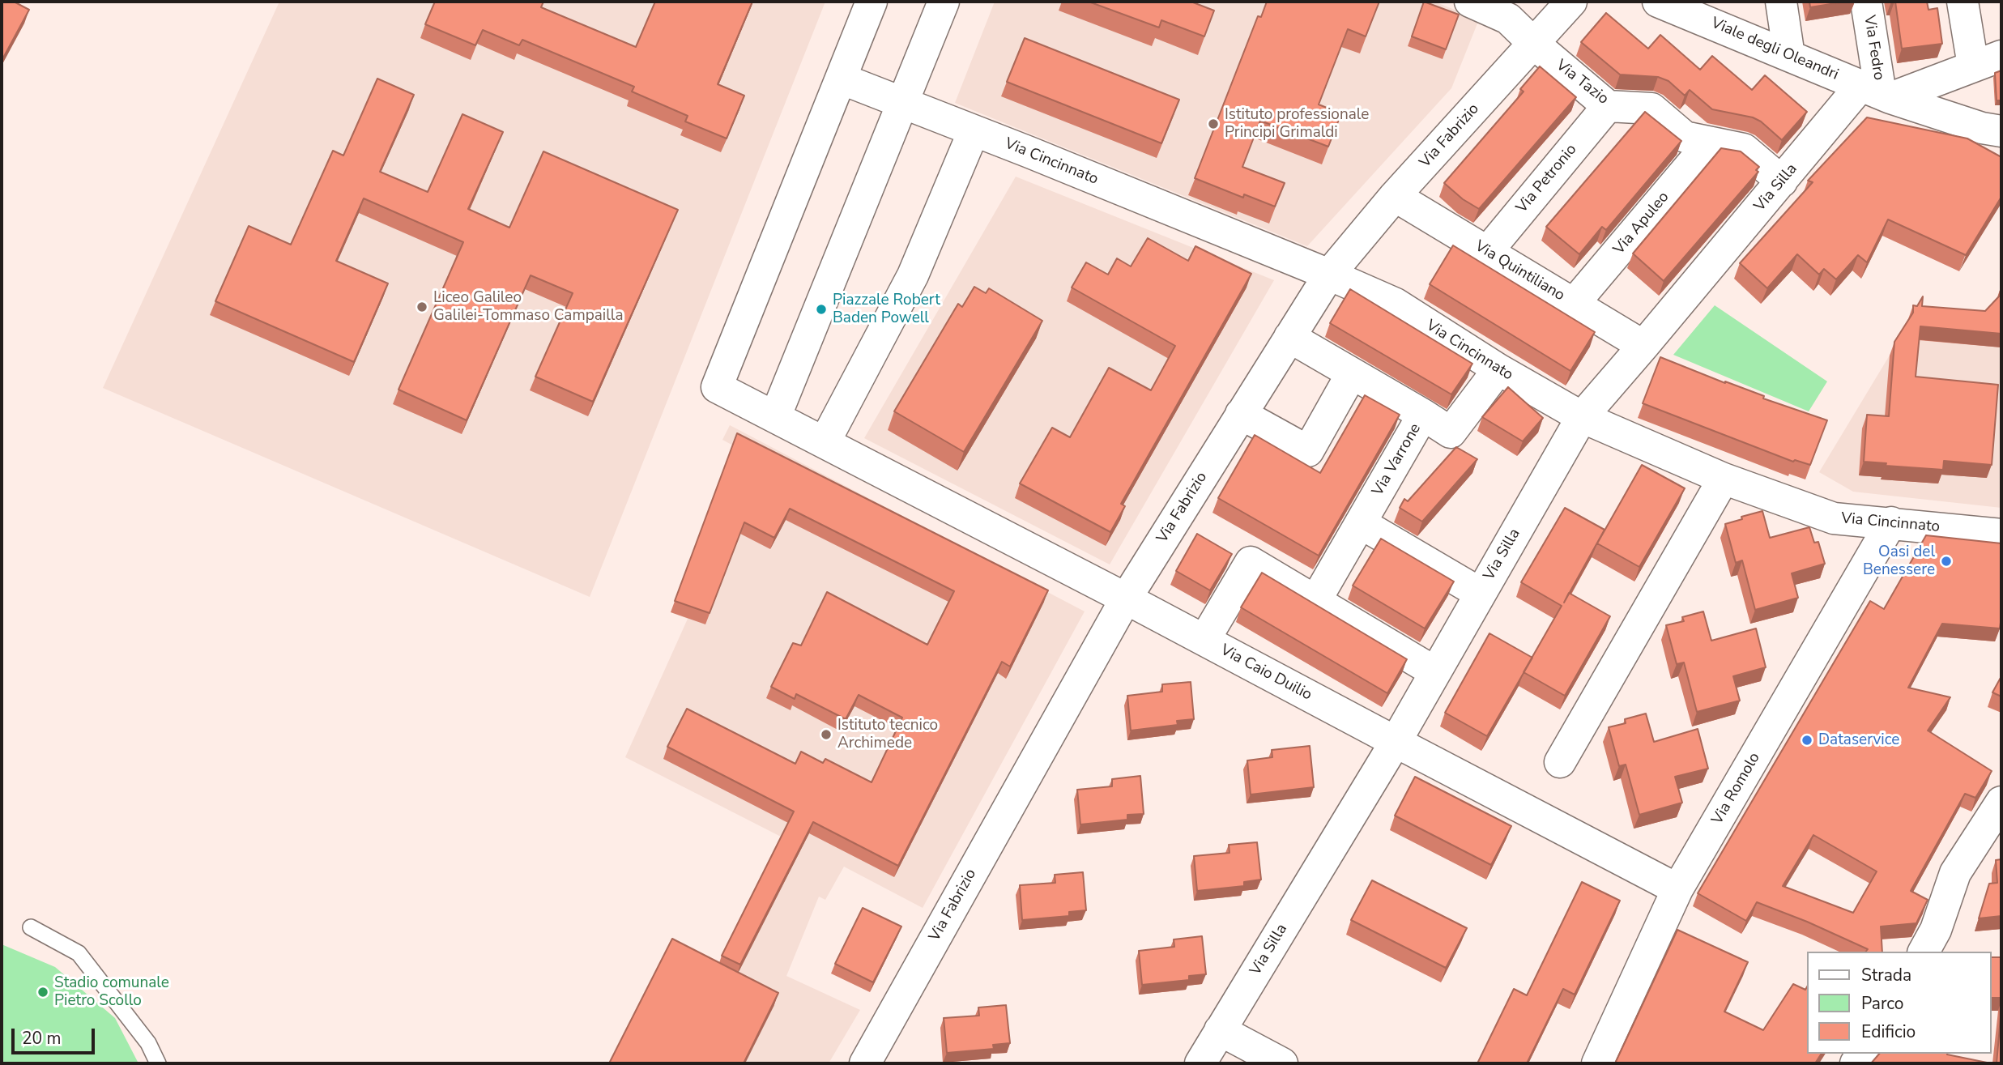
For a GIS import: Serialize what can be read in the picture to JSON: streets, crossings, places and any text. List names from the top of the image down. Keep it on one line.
{"streets":{"street":["Via Fedro","Viale degli Oleandri","Via Tazio","Via Fabrizio","Via Cincinnato","Via Petronio","Via Silla","Via Apuleo","Via Quintiliano","Via Varrone","Via Caio Duilio","Via Romolo"]},"crossings":[["Via Fedro","Viale degli Oleandri"],["Via Fedro","Via Silla"],["Viale degli Oleandri","Via Silla"],["Via Tazio","Via Fabrizio"],["Via Tazio","Via Petronio"],["Via Tazio","Via Silla"],["Via Tazio","Via Apuleo"],["Via Fabrizio","Via Cincinnato"],["Via Fabrizio","Via Quintiliano"],["Via Fabrizio","Via Caio Duilio"],["Via Cincinnato","Via Silla"],["Via Cincinnato","Via Varrone"],["Via Cincinnato","Via Caio Duilio"],["Via Cincinnato","Via Romolo"],["Via Petronio","Via Quintiliano"],["Via Silla","Via Quintiliano"],["Via Silla","Via Caio Duilio"],["Via Apuleo","Via Quintiliano"],["Via Caio Duilio","Via Romolo"]],"places":["Istituto professionale Principi Grimaldi","Liceo Galileo Galilei-Tommaso Campailla","Piazzale Robert Baden Powell","Oasi del Benessere","Istituto tecnico Archimede","Dataservice","Stadio comunale Pietro Scollo"],"legend":["Strada","Parco","Edificio"],"scale_bar":"20 m"}
